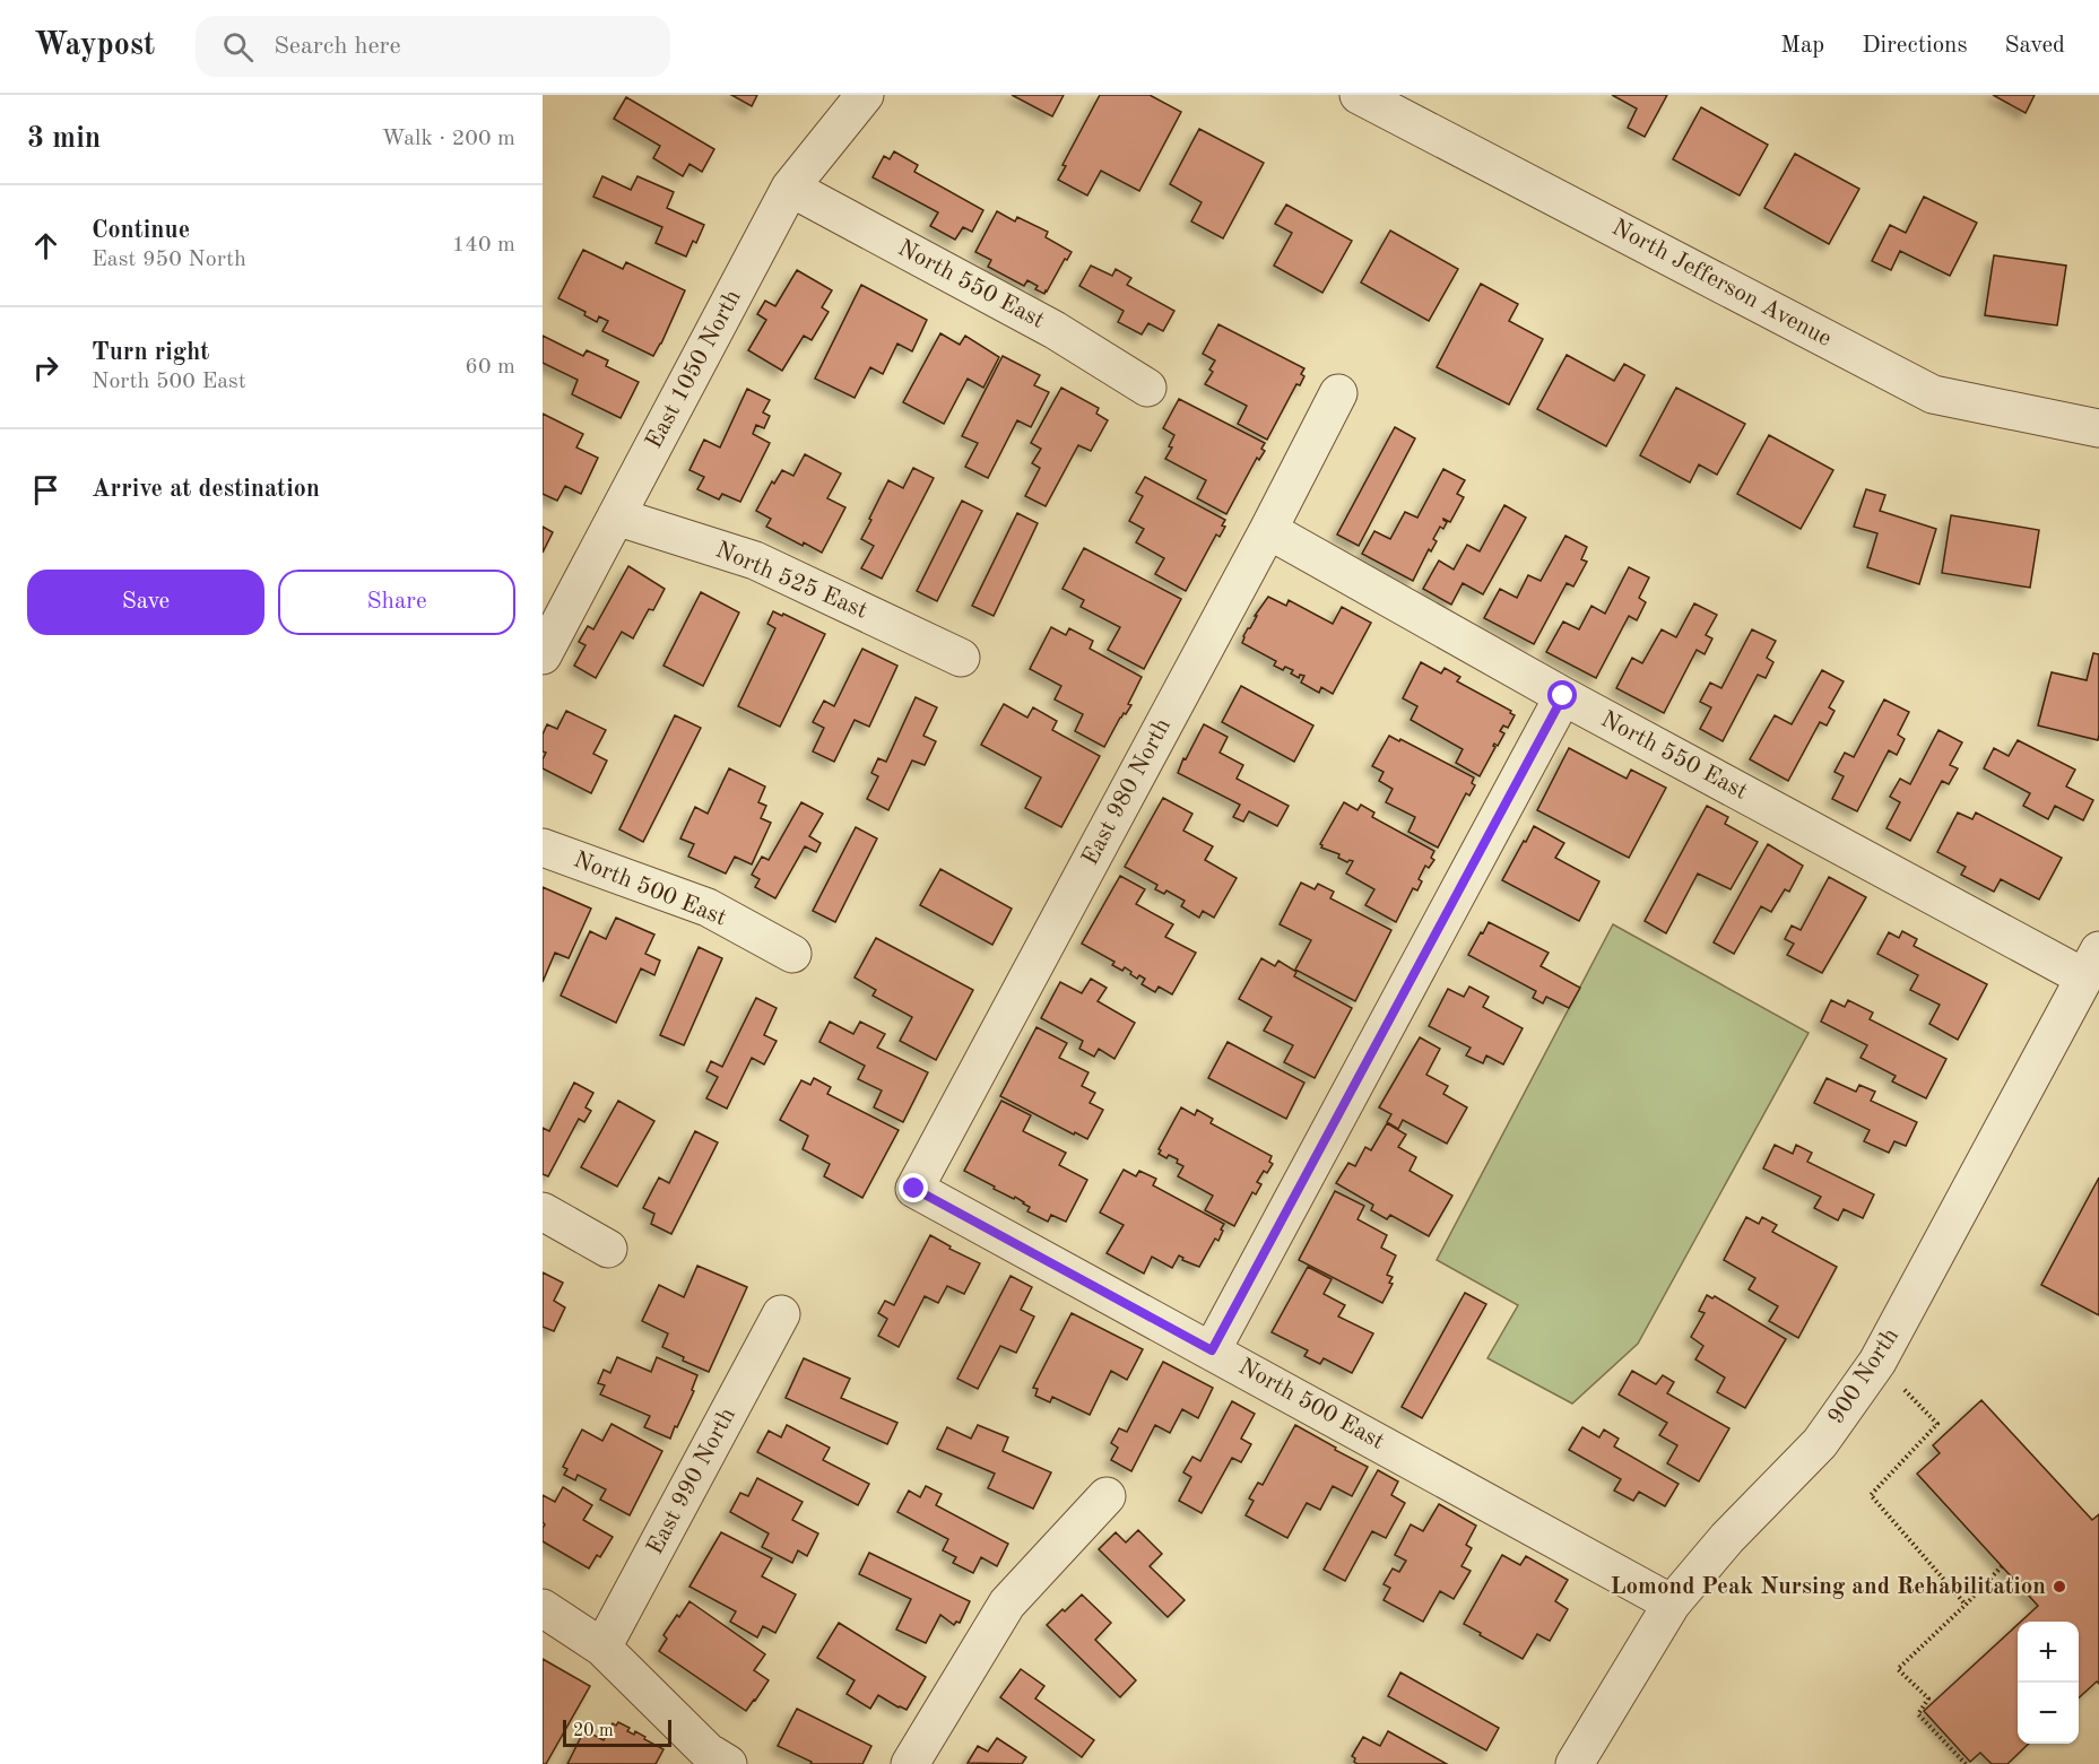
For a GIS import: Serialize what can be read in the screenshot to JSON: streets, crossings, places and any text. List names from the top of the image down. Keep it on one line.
{"streets":{"street":["North Jefferson Avenue","North 550 East","East 1050 North","North 525 East","East 980 North","North 500 East","900 North","East 990 North"]},"crossings":[["North 550 East","East 1050 North"],["North 550 East","East 980 North"],["North 550 East","900 North"],["East 1050 North","North 525 East"],["East 980 North","North 500 East"],["North 500 East","900 North"]],"places":["Lomond Peak Nursing and Rehabilitation"],"scale_bar":"20 m","page":{"header":"Waypost","search":"Search here","nav":["Map","Directions","Saved"],"heading":["3 min","Walk · 200 m"],"list":[["Continue","East 950 North","140 m"],["Turn right","North 500 East","60 m"],"Arrive at destination"],"buttons":["Save","Share"],"map_buttons":["+","−"],"scale":"20 m"}}
